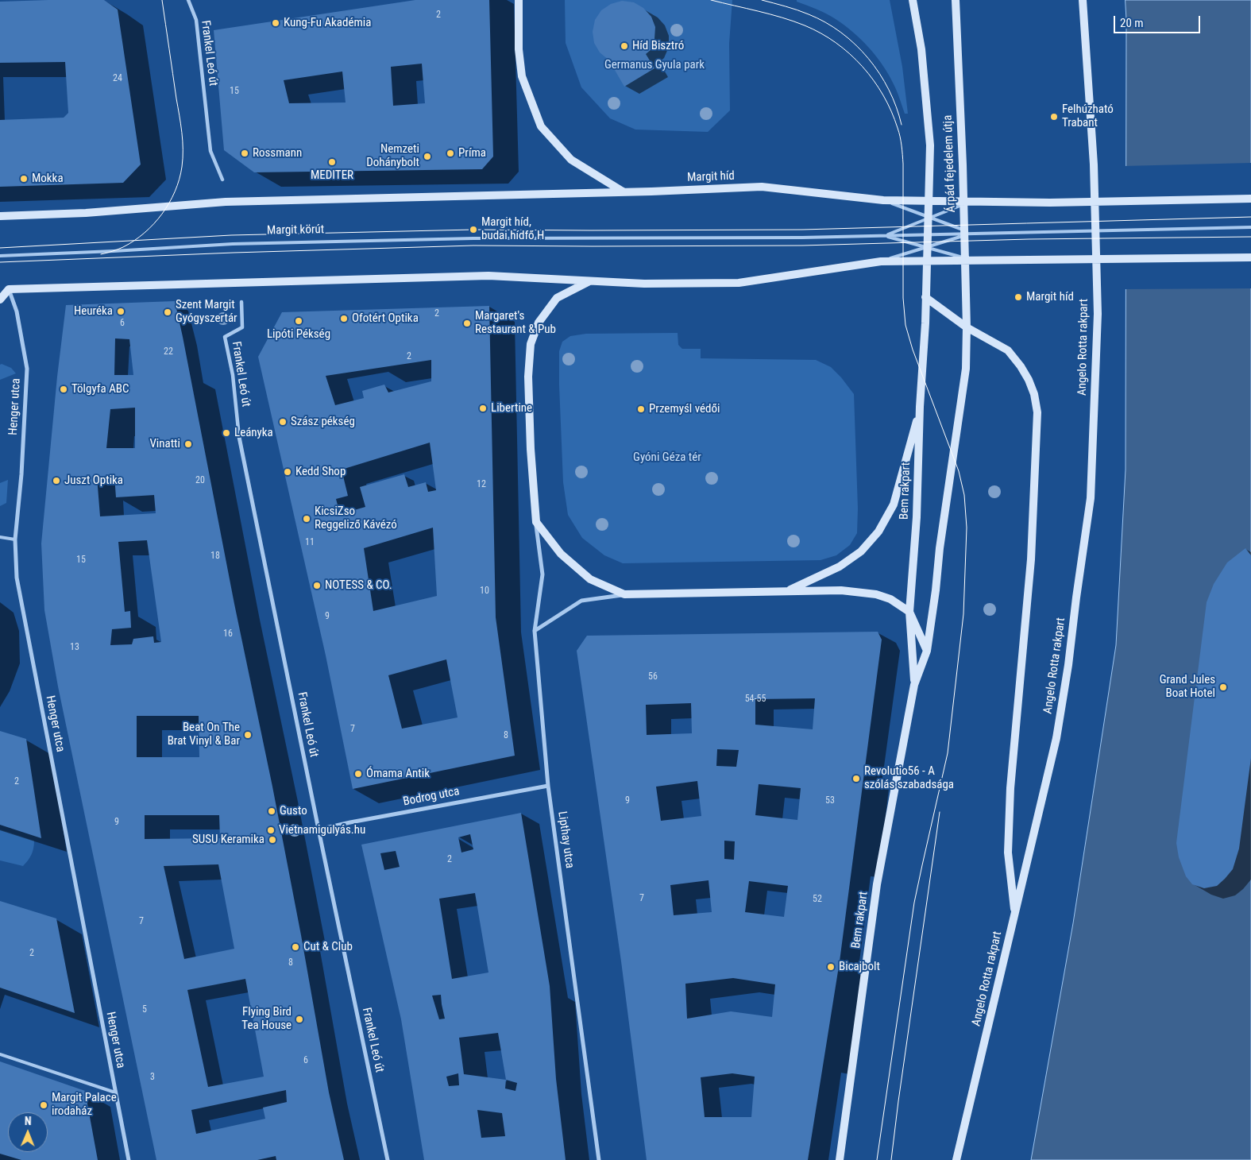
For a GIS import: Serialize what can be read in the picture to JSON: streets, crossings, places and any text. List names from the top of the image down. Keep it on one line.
{"streets":{"main road":["Árpád fejedelem útja","Margit híd","Angelo Rotta rakpart","Bem rakpart"],"street":["Frankel Leó út","Henger utca","Bodrog utca","Lipthay utca"],"lane":["Margit körút"]},"crossings":[["Frankel Leó út","Bodrog utca"],["Árpád fejedelem útja","Bem rakpart"],["Margit híd","Margit körút"],["Bodrog utca","Lipthay utca"]],"parks":["Germanus Gyula park","Gyóni Géza tér"],"places":["Kung-Fu Akadémia","Híd Bisztró","Felhúzható Trabant","Rossmann","Príma","Nemzeti Dohánybolt","MEDITER","Mokka","Margit híd, budai hídfő H","Margit híd","Heuréka","Szent Margit Gyógyszertár","Ofotért Optika","Lipóti Pékség","Margaret's Restaurant & Pub","Tölgyfa ABC","Libertine","Przemyśl védői","Szász pékség","Leányka","Vinatti","Kedd Shop","Juszt Optika","KicsiZso Reggeliző Kávézó","NOTESS & CO.","Grand Jules Boat Hotel","Beat On The Brat Vinyl & Bar","Ómama Antik","Revolutio56 - A szólás szabadsága","Gusto","Vietnamigulyás.hu","SUSU Keramika","Cut & Club","Bicajbolt","Flying Bird Tea House","Margit Palace irodaház"],"house_numbers":["2","24","15","2","6","22","2","20","12","11","18","15","10","9","16","13","56","54-55","7","8","2","9","53","9","2","7","52","7","2","8","5","6","3"],"scale_bar":"20 m","north":"top"}
